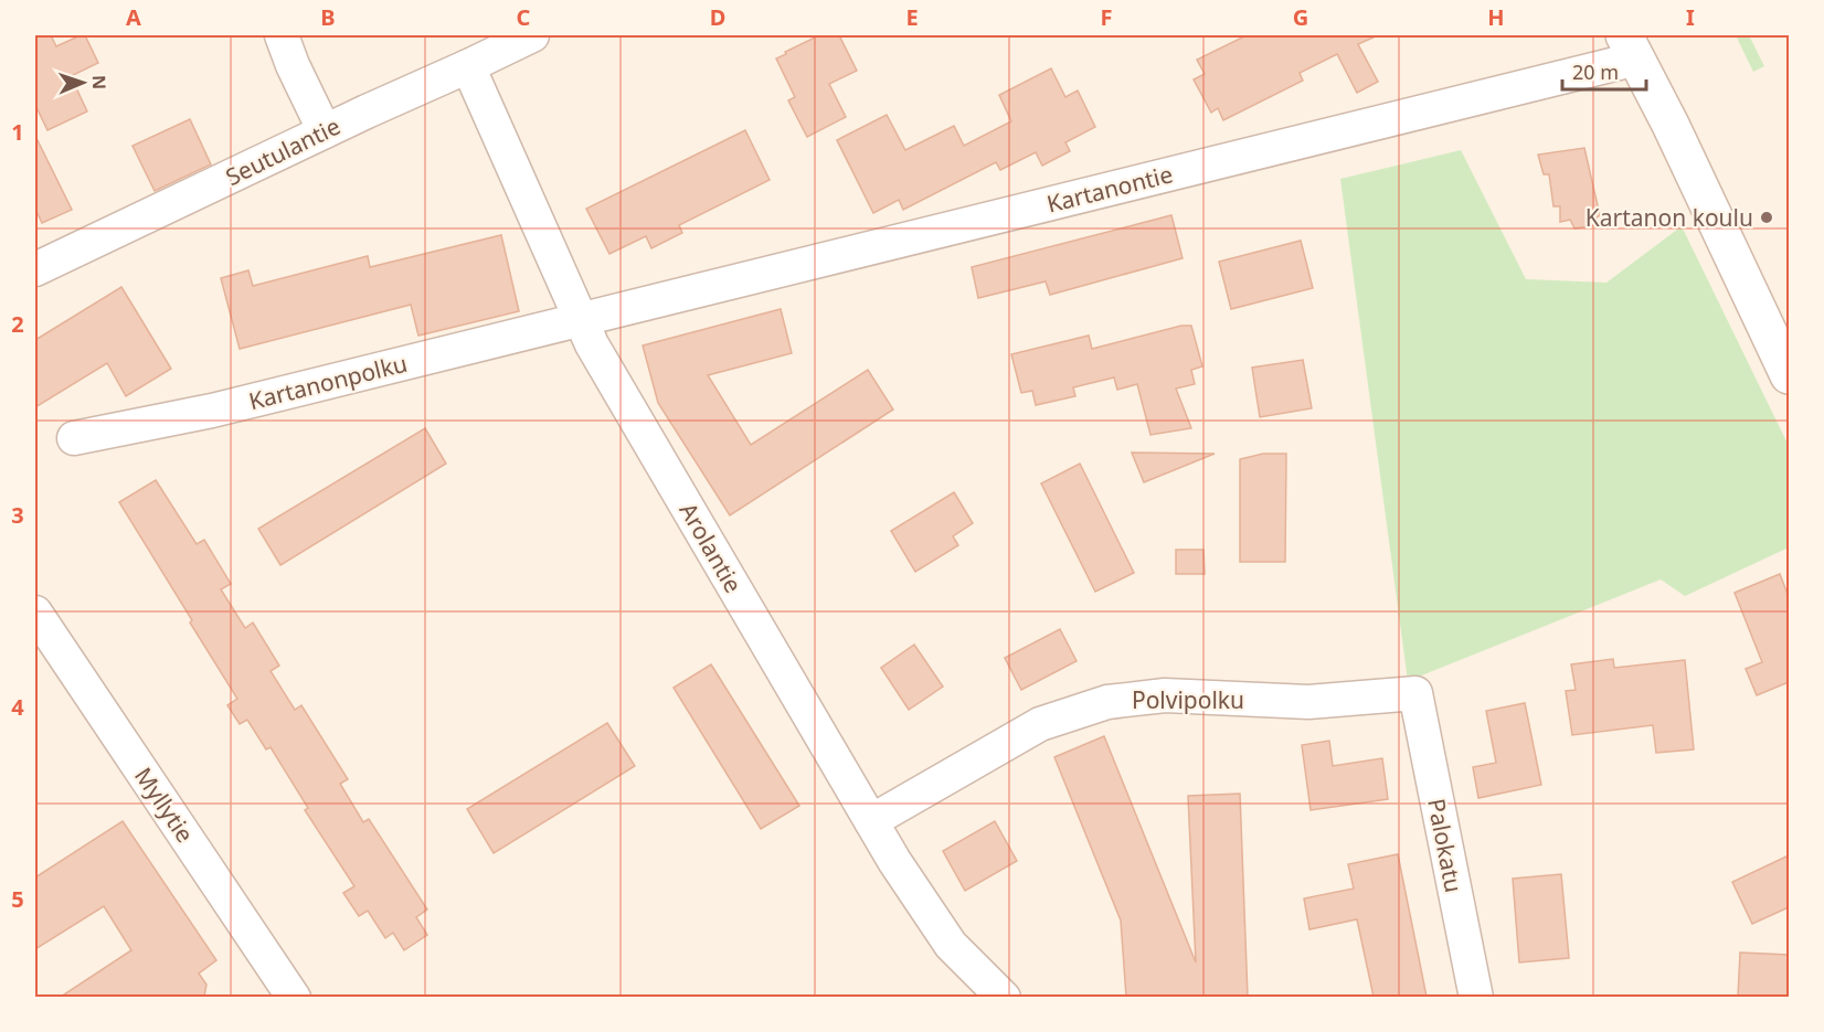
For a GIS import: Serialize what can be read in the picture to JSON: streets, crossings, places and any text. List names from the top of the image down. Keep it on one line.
{"streets":{"street":["Seutulantie","Kartanontie","Kartanonpolku","Arolantie","Polvipolku","Myllytie","Palokatu"]},"crossings":[["Seutulantie","Arolantie"],["Kartanontie","Kartanonpolku"],["Kartanontie","Arolantie"],["Kartanonpolku","Arolantie"],["Arolantie","Polvipolku"],["Polvipolku","Palokatu"]],"places":["Kartanon koulu"],"scale_bar":"20 m","north":"right","grid":{"columns":["A","B","C","D","E","F","G","H","I"],"rows":["1","2","3","4","5"]}}
